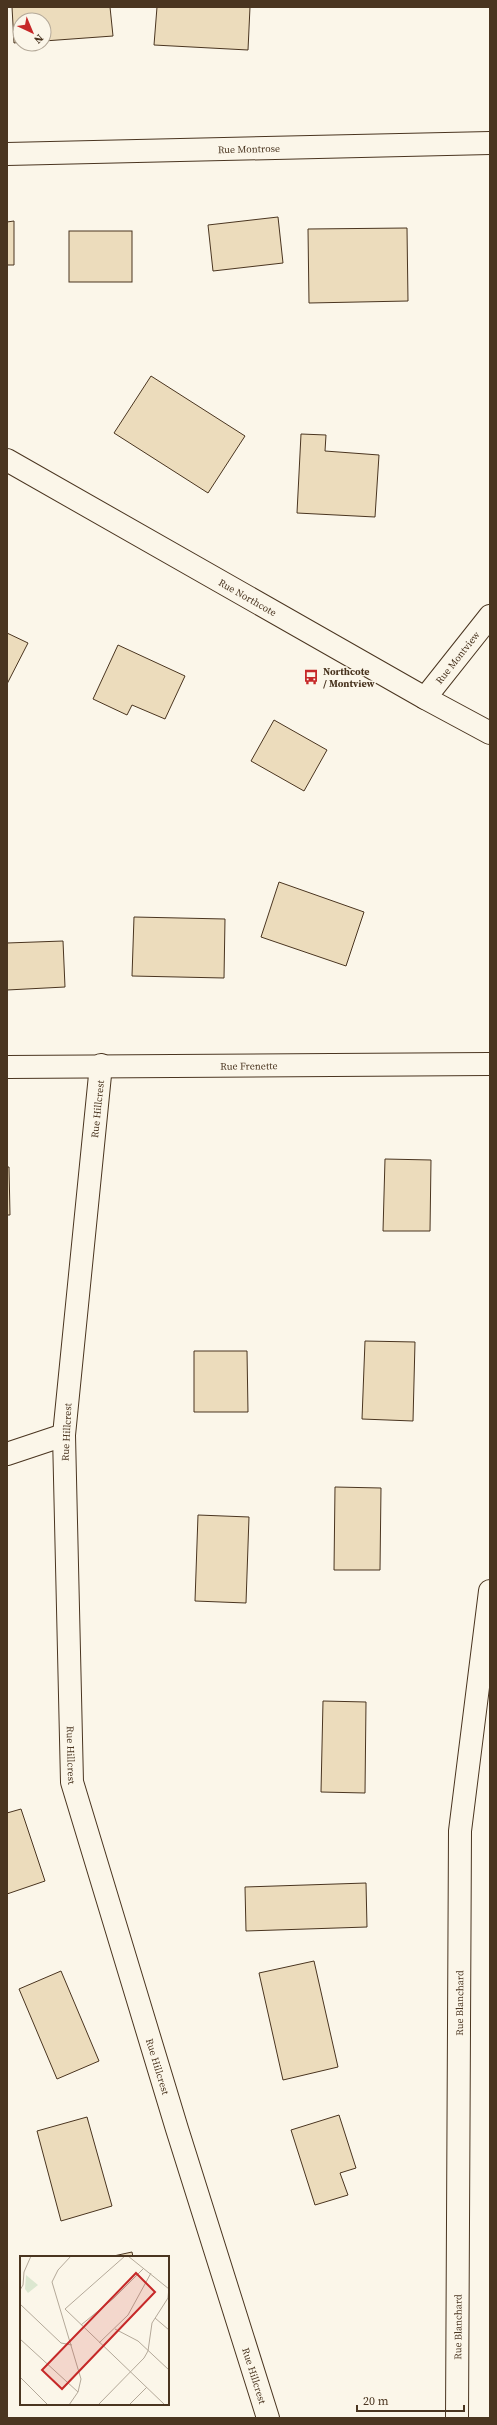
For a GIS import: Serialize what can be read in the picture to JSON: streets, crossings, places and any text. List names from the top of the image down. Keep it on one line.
{"streets":{"street":["Rue Montrose","Rue Northcote","Rue Montview","Rue Frenette","Rue Hillcrest","Rue Blanchard"]},"crossings":[["Rue Northcote","Rue Montview"],["Rue Frenette","Rue Hillcrest"]],"places":{"bus stop":["Northcote / Montview"]},"scale_bar":"20 m","north":"bottom right"}
